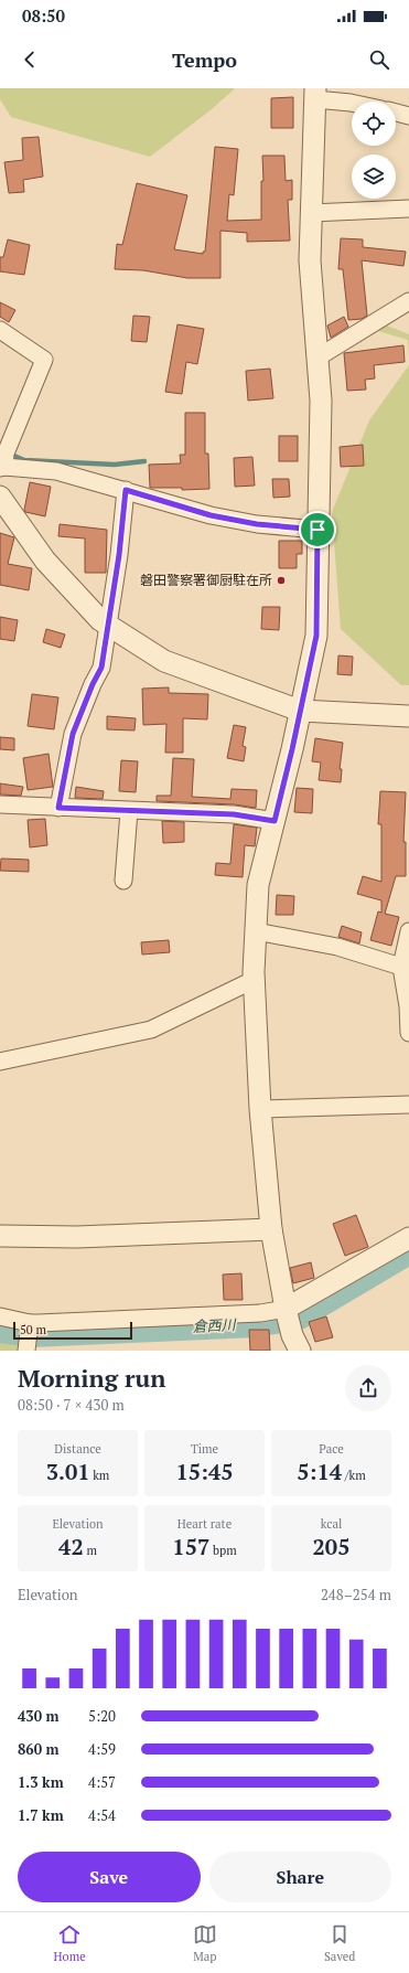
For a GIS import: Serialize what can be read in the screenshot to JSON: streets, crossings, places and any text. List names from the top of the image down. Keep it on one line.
{"water":["倉西川"],"places":["磐田警察署御厨駐在所"],"scale_bar":"50 m","page":{"status":"08:50","header":"Tempo","scale":"50 m","heading":["Morning run","08:50 · 7 × 430 m"],"stats":[["Distance","3.01 km"],["Time","15:45"],["Pace","5:14 /km"],["Elevation","42 m"],["Heart rate","157 bpm"],["kcal","205"]],"chart":["Elevation","248–254 m"],"list":[{"name":"430 m","note":"5:20"},{"name":"860 m","note":"4:59"},{"name":"1.3 km","note":"4:57"},{"name":"1.7 km","note":"4:54"}],"buttons":["Save","Share"],"tabs":["Home","Map","Saved"]}}
